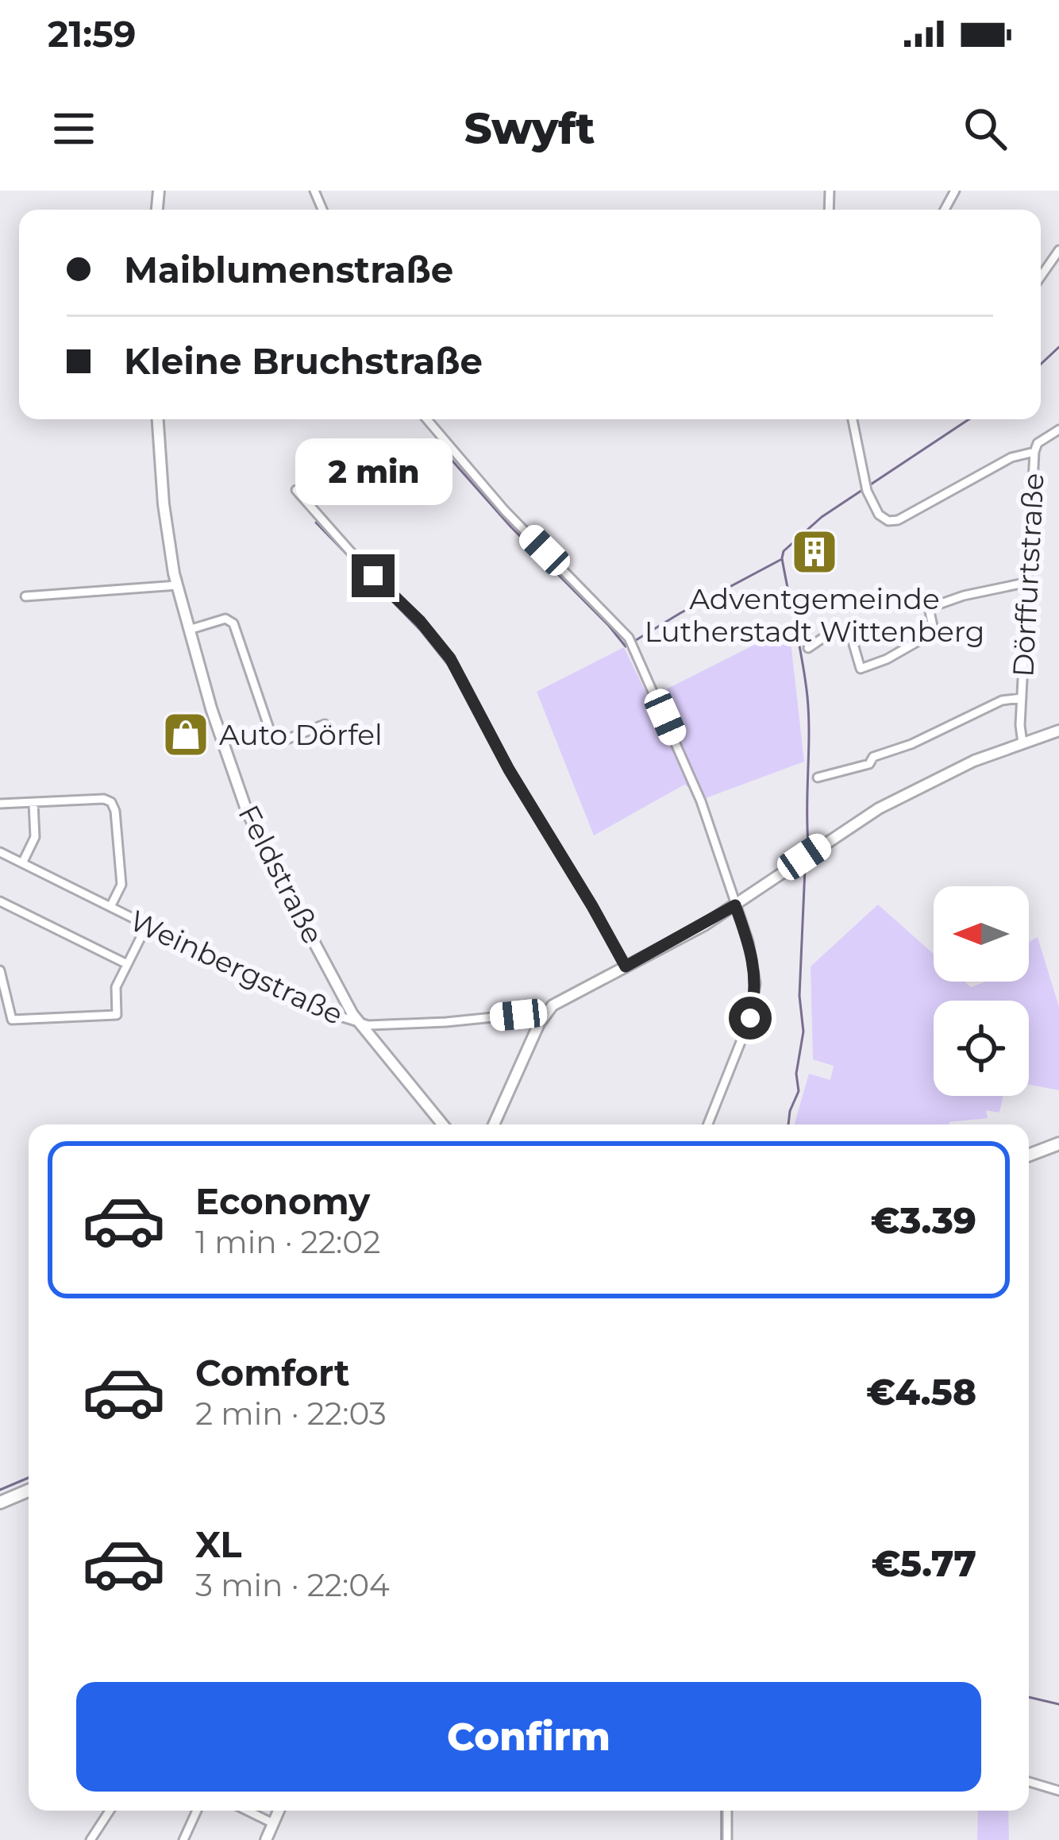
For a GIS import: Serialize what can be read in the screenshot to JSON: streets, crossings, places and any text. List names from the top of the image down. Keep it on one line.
{"streets":{"street":["Dörffurtstraße","Feldstraße","Weinbergstraße"]},"crossings":[["Feldstraße","Weinbergstraße"]],"places":{"building":["Adventgemeinde Lutherstadt Wittenberg"],"shop":["Auto Dörfel"]},"north":"left","page":{"status":"21:59","header":"Swyft","banner":["Maiblumenstraße","Kleine Bruchstraße"],"bubble":"2 min","list":[{"name":"Economy","note":"1 min · 22:02","value":"€3.39"},{"name":"Comfort","note":"2 min · 22:03","value":"€4.58"},{"name":"XL","note":"3 min · 22:04","value":"€5.77"}],"buttons":"Confirm"}}
